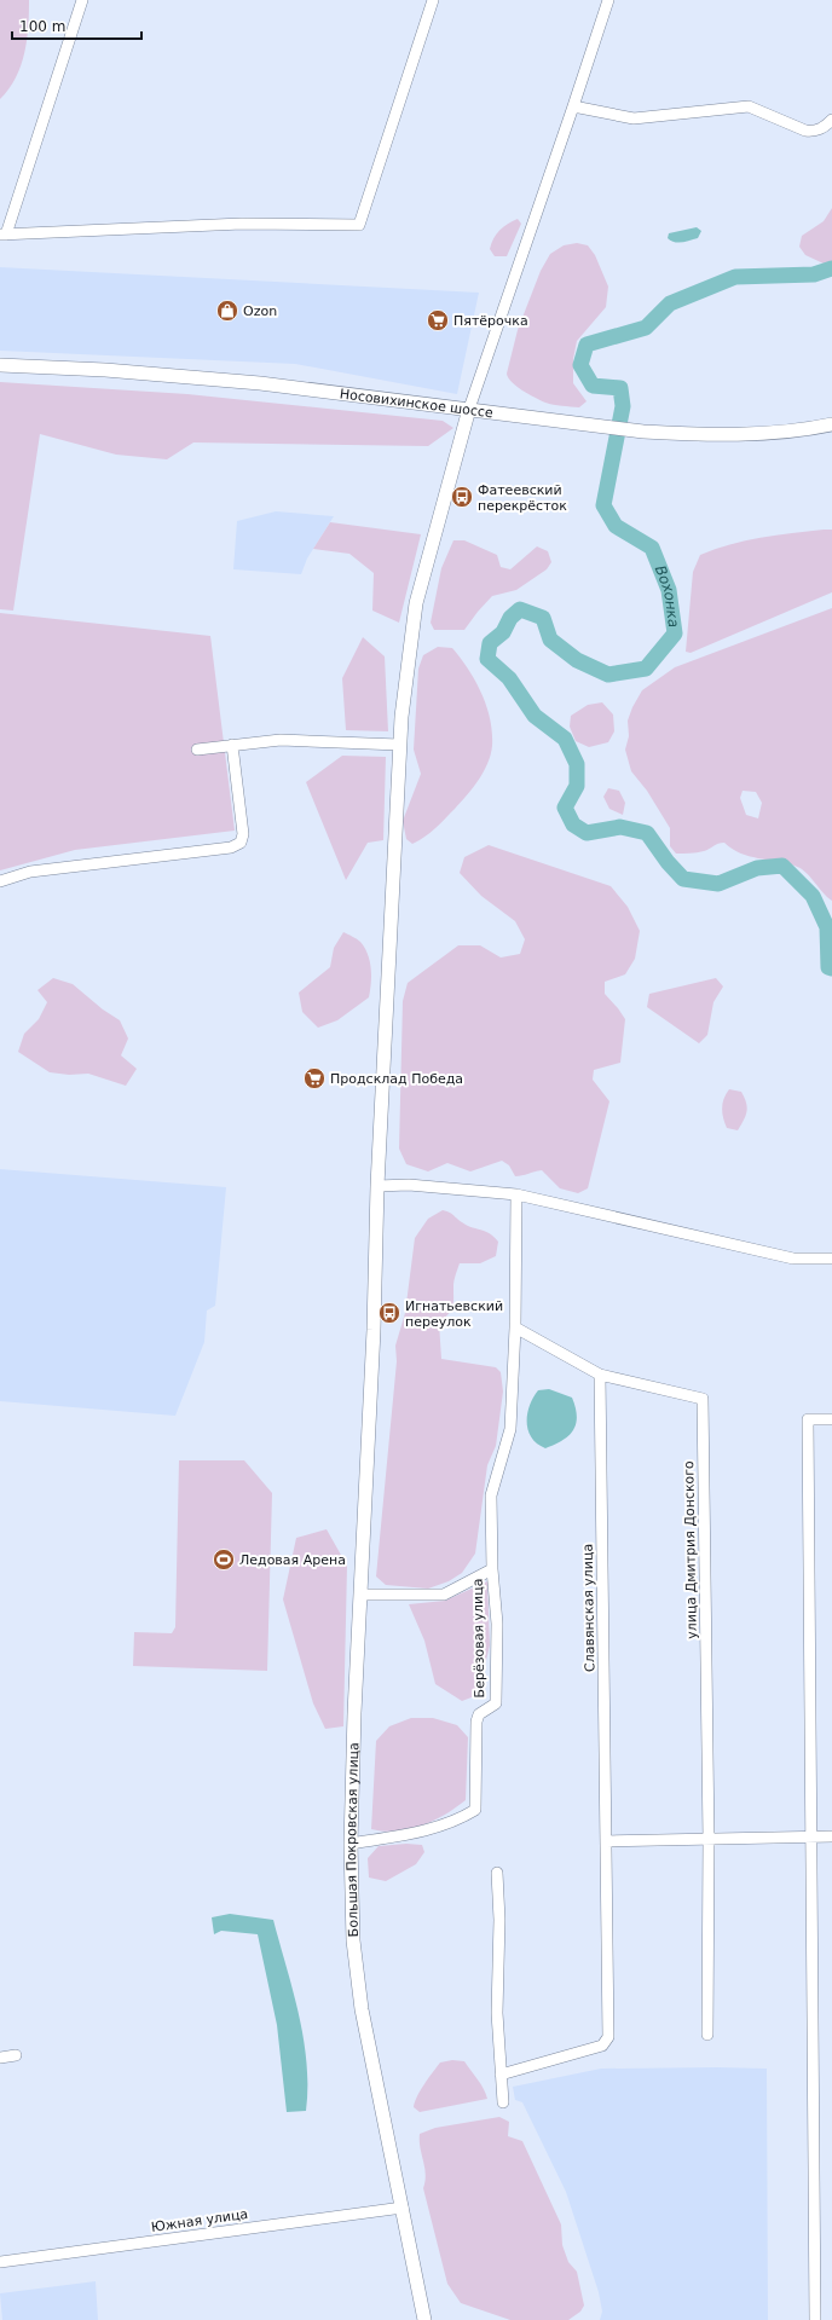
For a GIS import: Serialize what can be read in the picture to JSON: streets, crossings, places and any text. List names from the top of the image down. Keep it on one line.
{"streets":{"main road":["Носовихинское шоссе","Большая Покровская улица"],"street":["улица Дмитрия Донского","Славянская улица","Берёзовая улица","Южная улица"]},"crossings":[["Носовихинское шоссе","Большая Покровская улица"],["улица Дмитрия Донского","Славянская улица"],["улица Дмитрия Донского","Берёзовая улица"],["Берёзовая улица","Большая Покровская улица"],["Большая Покровская улица","Южная улица"]],"water":["Вохонка"],"places":{"shop":["Ozon"],"supermarket":["Пятёрочка","Продсклад Победа"],"bus stop":["Фатеевский перекрёсток","Игнатьевский переулок"],"sports":["Ледовая Арена"]},"scale_bar":"100 m"}
